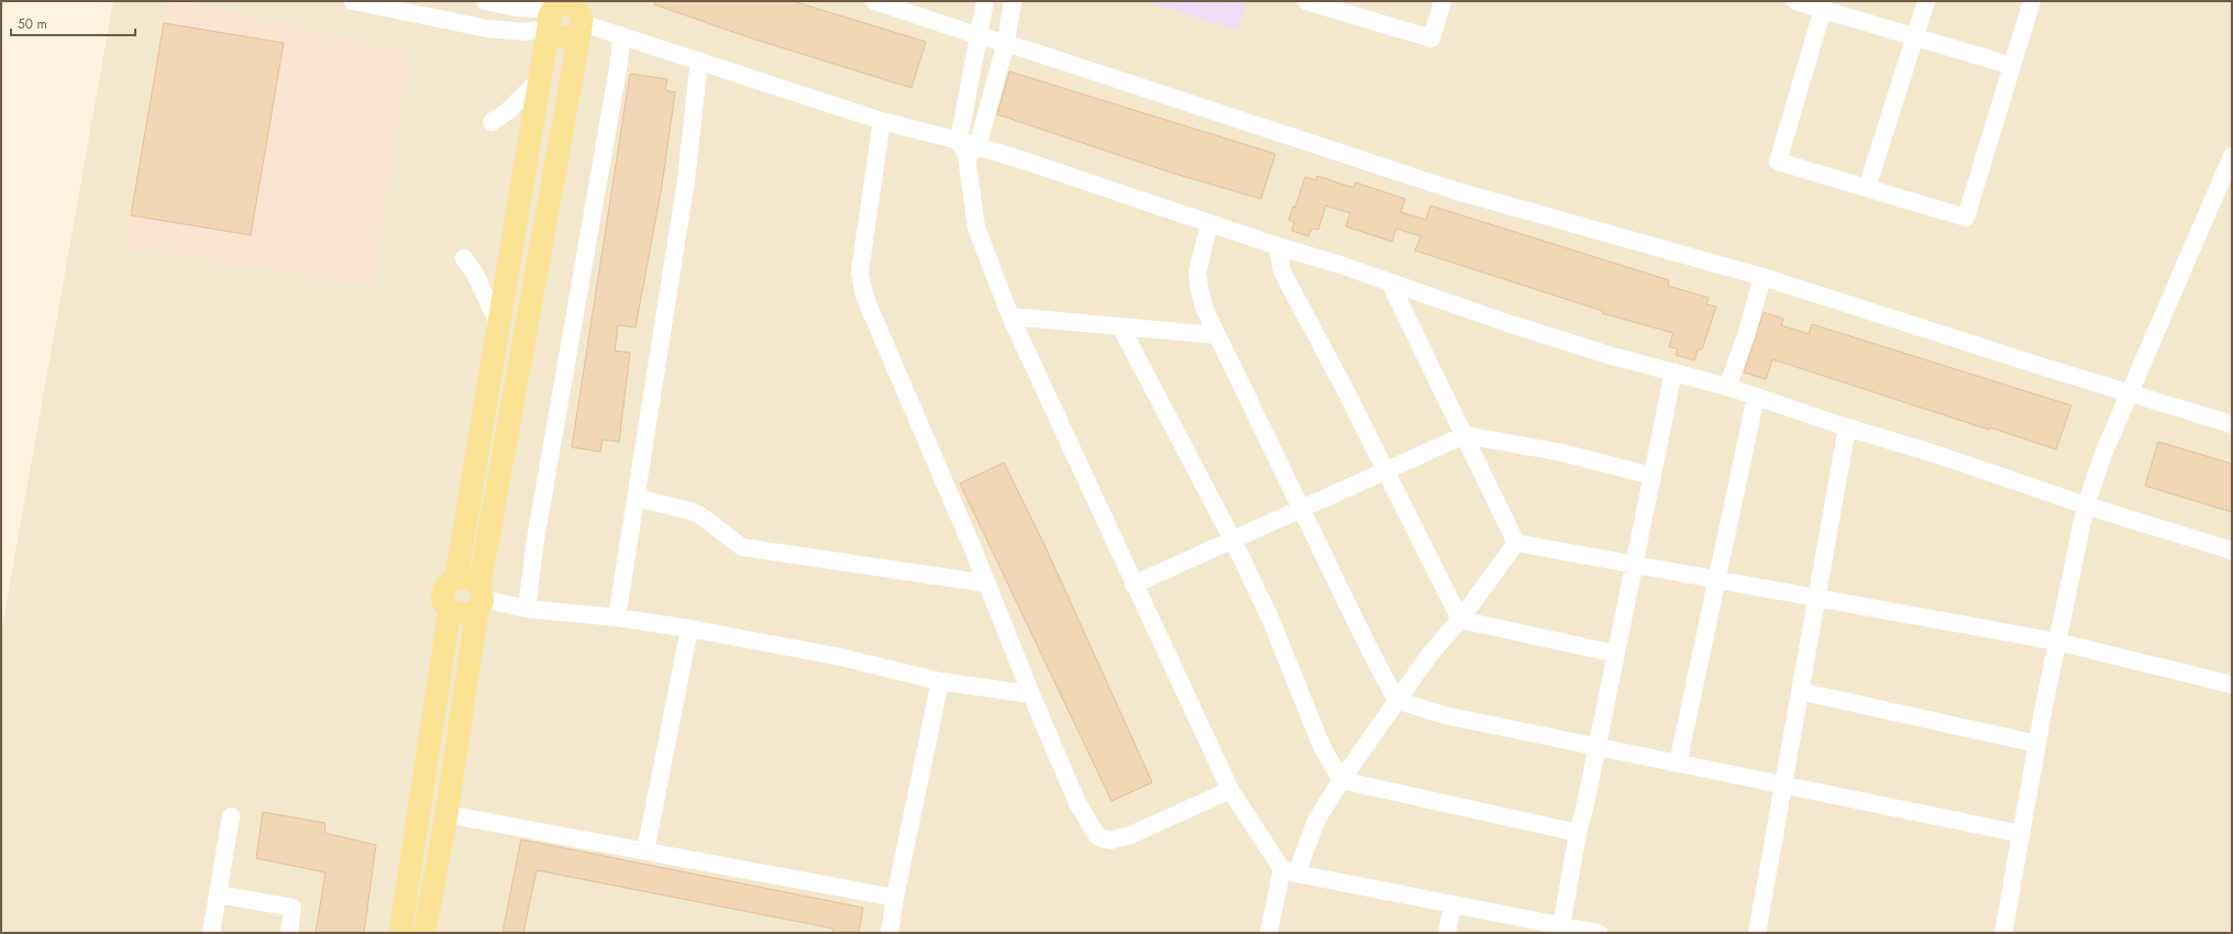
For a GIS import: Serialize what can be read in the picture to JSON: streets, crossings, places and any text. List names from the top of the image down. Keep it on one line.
{"scale_bar":"50 m"}
